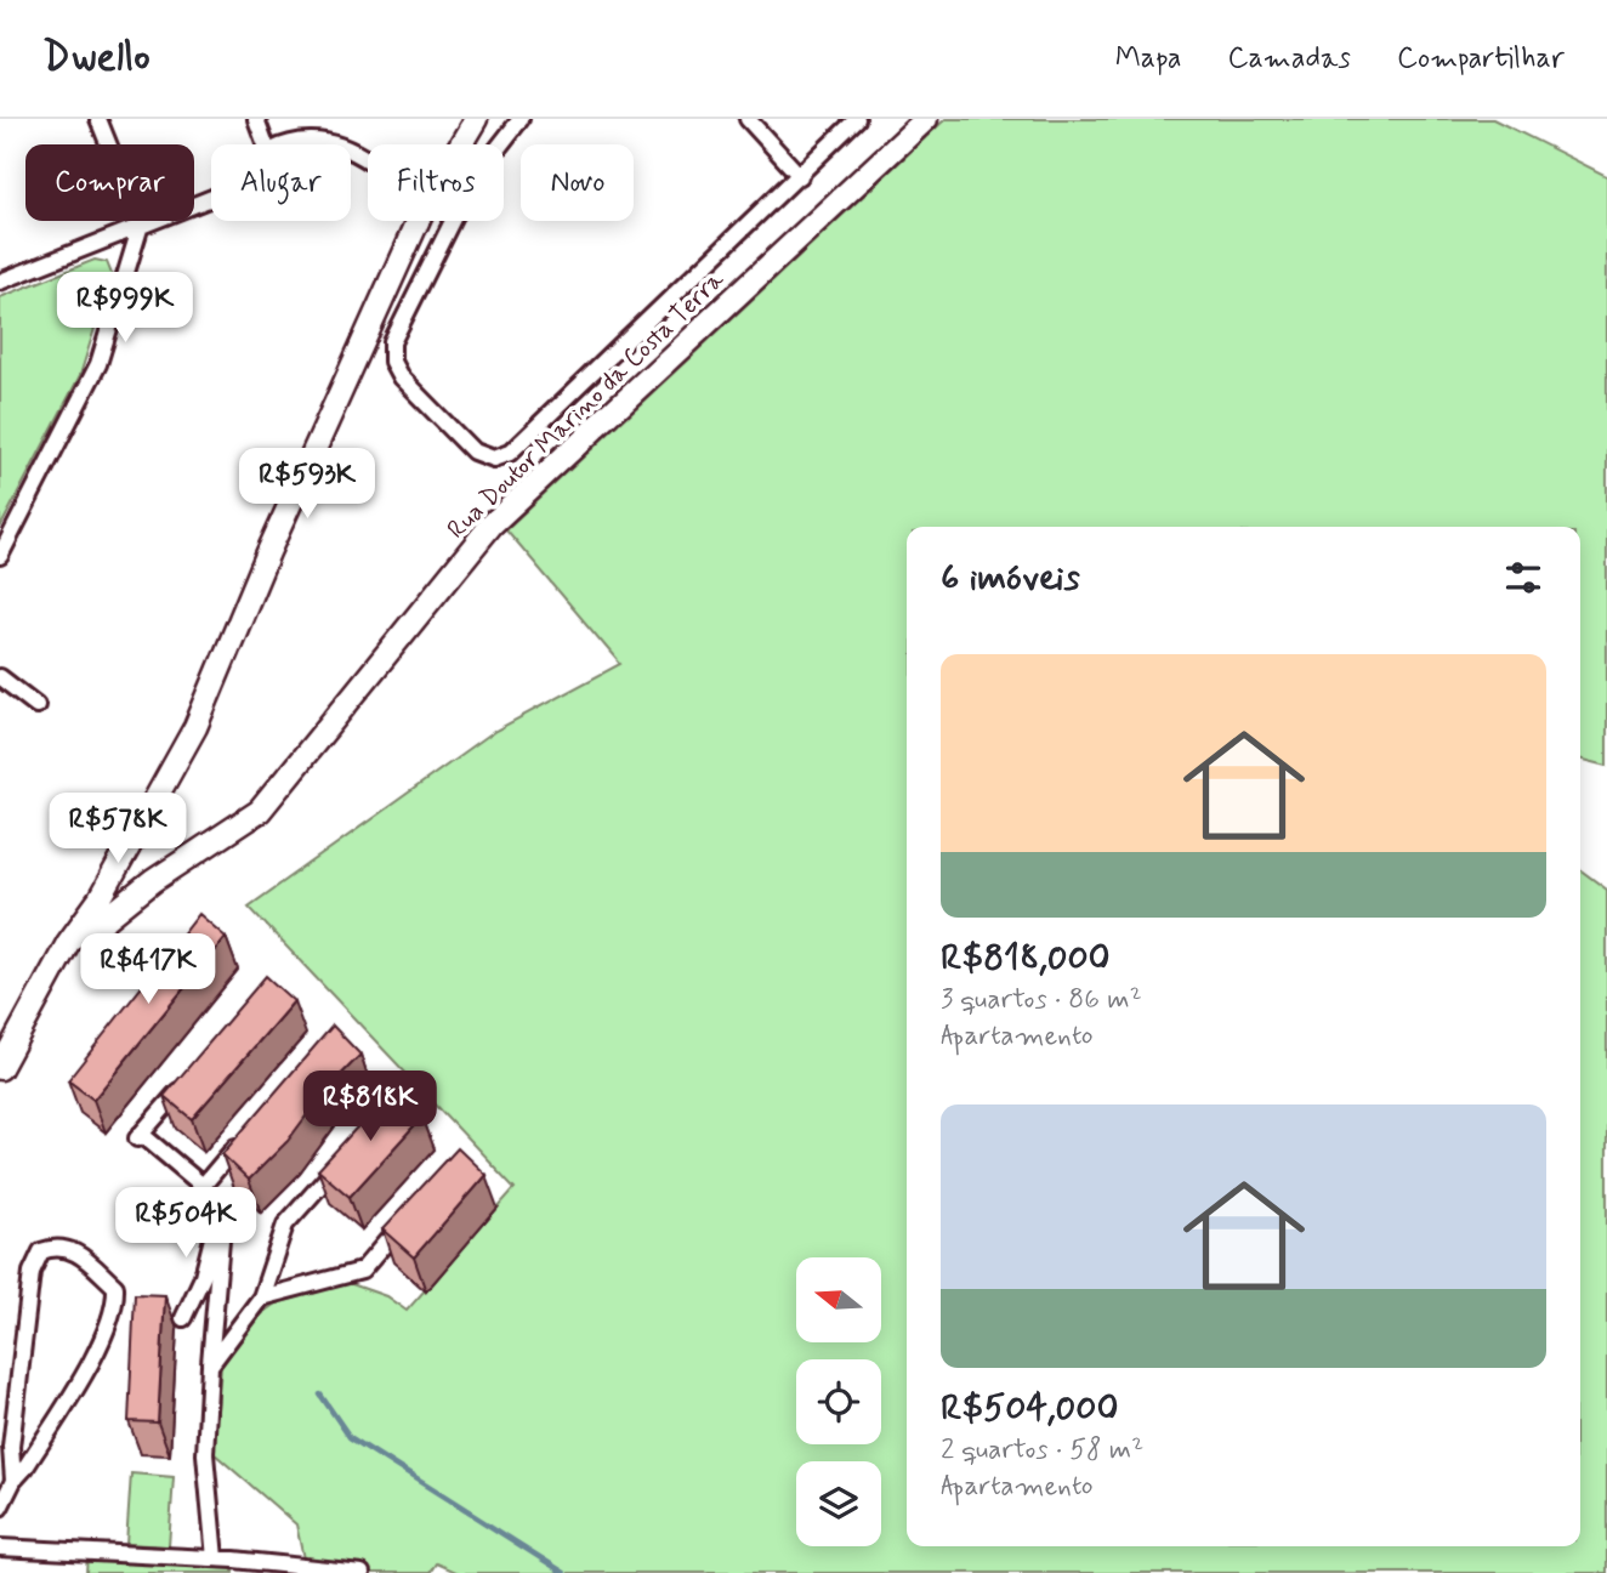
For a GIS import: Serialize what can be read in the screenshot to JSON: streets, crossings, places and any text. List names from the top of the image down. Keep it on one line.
{"streets":{"main road":["Rua Doutor Marino da Costa Terra"]},"north":"left","page":{"header":"Dwello","nav":["Mapa","Camadas","Compartilhar"],"chip":["Comprar","Alugar","Filtros","Novo"],"price":["R$999K","R$593K","R$578K","R$417K","R$818K","R$504K"],"heading":"6 imóveis","list":[{"name":"R$818,000","note":"3 quartos · 86 m² · Apartamento"},{"name":"R$504,000","note":"2 quartos · 58 m² · Apartamento"}]}}
